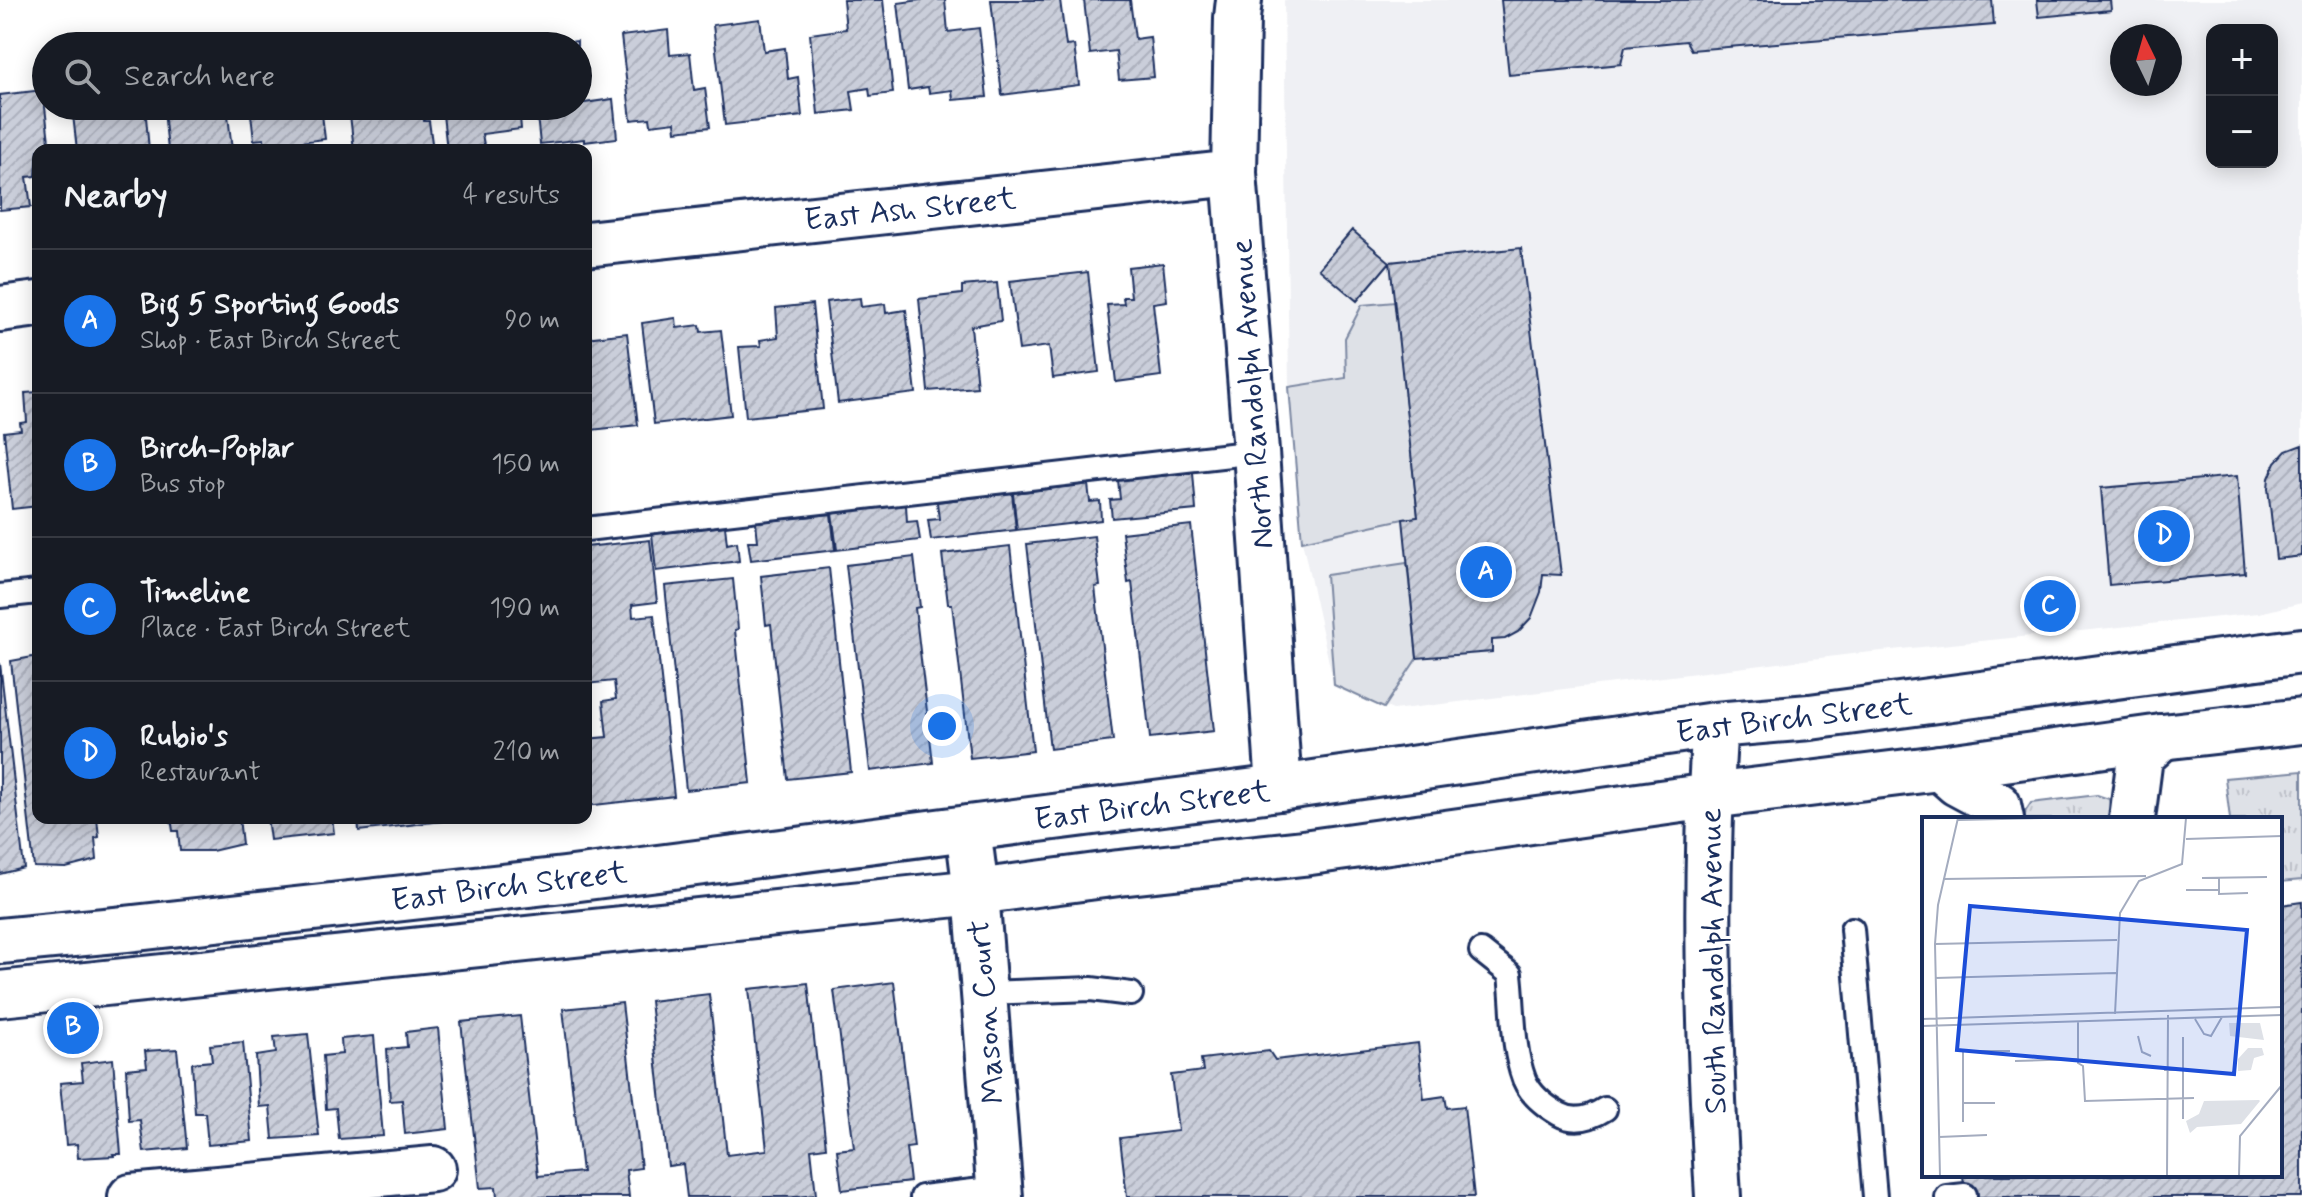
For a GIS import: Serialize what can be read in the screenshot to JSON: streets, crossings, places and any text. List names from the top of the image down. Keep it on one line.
{"streets":{"street":["East Ash Street","North Randolph Avenue","East Birch Street","South Randolph Avenue","Mason Court"]},"crossings":[["East Ash Street","North Randolph Avenue"],["North Randolph Avenue","East Birch Street"],["East Birch Street","South Randolph Avenue"],["East Birch Street","Mason Court"]],"north":"top","page":{"map_buttons":["+","−"],"search":"Search here","heading":["Nearby","4 results"],"list":[{"mark":"A","name":"Big 5 Sporting Goods","note":"Shop · East Birch Street","value":"90 m"},{"mark":"B","name":"Birch-Poplar","note":"Bus stop","value":"150 m"},{"mark":"C","name":"Timeline","note":"Place · East Birch Street","value":"190 m"},{"mark":"D","name":"Rubio's","note":"Restaurant","value":"210 m"}],"pins":["D","A","C","B"]}}
